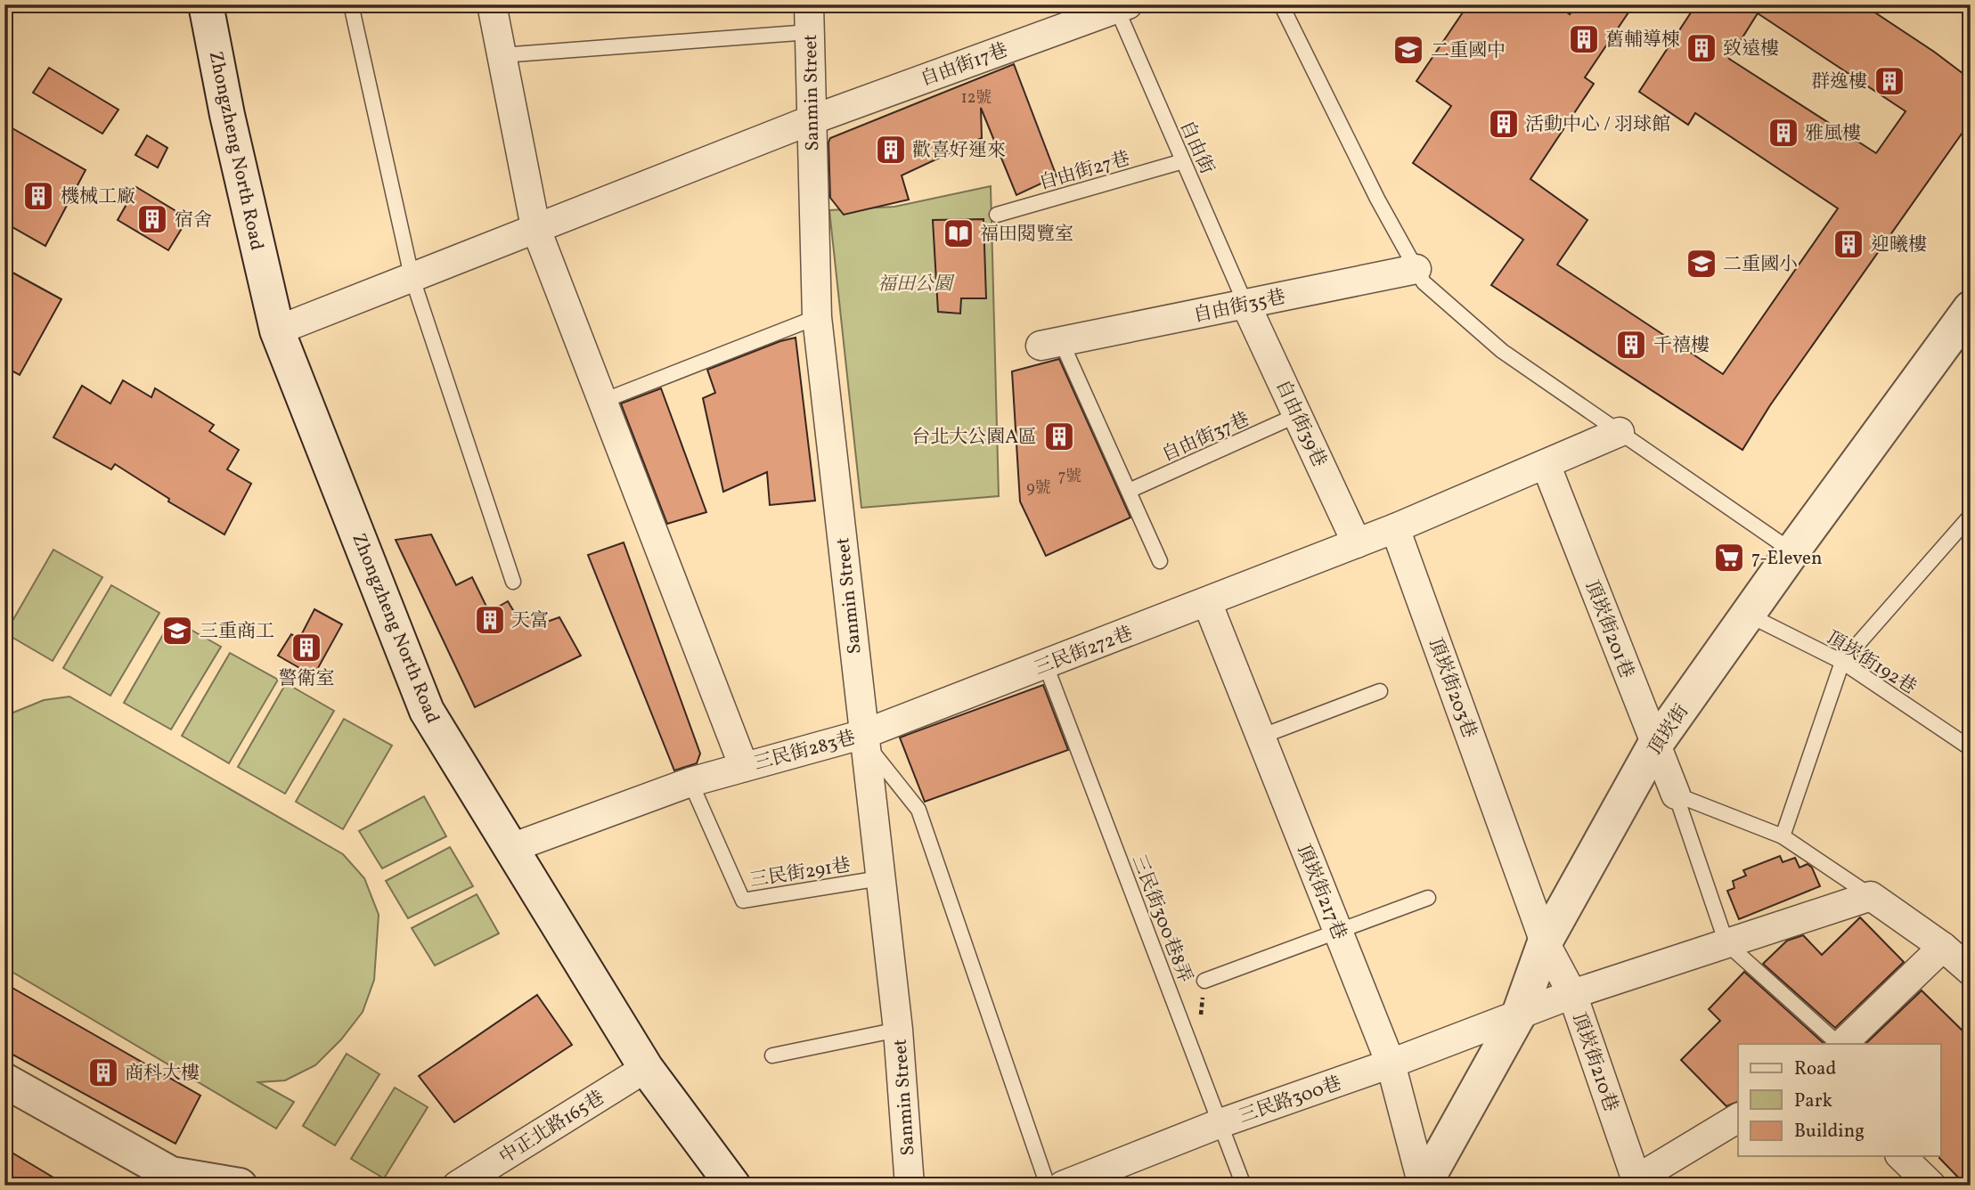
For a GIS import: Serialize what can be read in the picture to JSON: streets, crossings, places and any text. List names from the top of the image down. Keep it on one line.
{"streets":{"main road":["Zhongzheng North Road","頂崁街"],"street":["自由街17巷","Sanmin Street","自由街35巷","自由街39巷","頂崁街201巷","三民街272巷","頂崁街203巷","三民街283巷","頂崁街217巷","頂崁街210巷","三民路300巷","中正北路165巷"],"lane":["自由街","自由街27巷","自由街37巷","頂崁街192巷","三民街291巷","三民街300巷8弄"]},"crossings":[["自由街17巷","Sanmin Street"],["自由街17巷","自由街"],["自由街17巷","Zhongzheng North Road"],["Sanmin Street","三民街272巷"],["Sanmin Street","三民街283巷"],["Sanmin Street","三民街291巷"],["自由街","自由街27巷"],["自由街","自由街35巷"],["自由街","自由街39巷"],["Zhongzheng North Road","三民街283巷"],["Zhongzheng North Road","中正北路165巷"],["自由街35巷","自由街39巷"],["自由街35巷","自由街37巷"],["自由街39巷","自由街37巷"],["自由街39巷","三民街272巷"],["頂崁街201巷","頂崁街"],["三民街272巷","三民街283巷"],["三民街272巷","頂崁街217巷"],["三民街272巷","三民街300巷8弄"],["頂崁街192巷","頂崁街"],["頂崁街203巷","頂崁街"],["頂崁街203巷","頂崁街210巷"],["頂崁街","頂崁街217巷"],["頂崁街","頂崁街210巷"],["頂崁街","三民路300巷"],["三民街283巷","三民街291巷"],["頂崁街217巷","三民路300巷"],["三民街300巷8弄","三民路300巷"],["頂崁街210巷","三民路300巷"]],"parks":["福田公園"],"places":{"building":["舊輔導棟","致遠樓","群逸樓","活動中心 / 羽球館","雅風樓","歡喜好運來","機械工廠","宿舍","迎曦樓","千禧樓","台北大公園A區","天富","警衛室","商科大樓"],"school or university":["二重國中","二重國小","三重商工"],"library":["福田閱覽室"],"supermarket":["7-Eleven"]},"house_numbers":["12號","7號","9號"],"legend":["Road","Park","Building"]}
